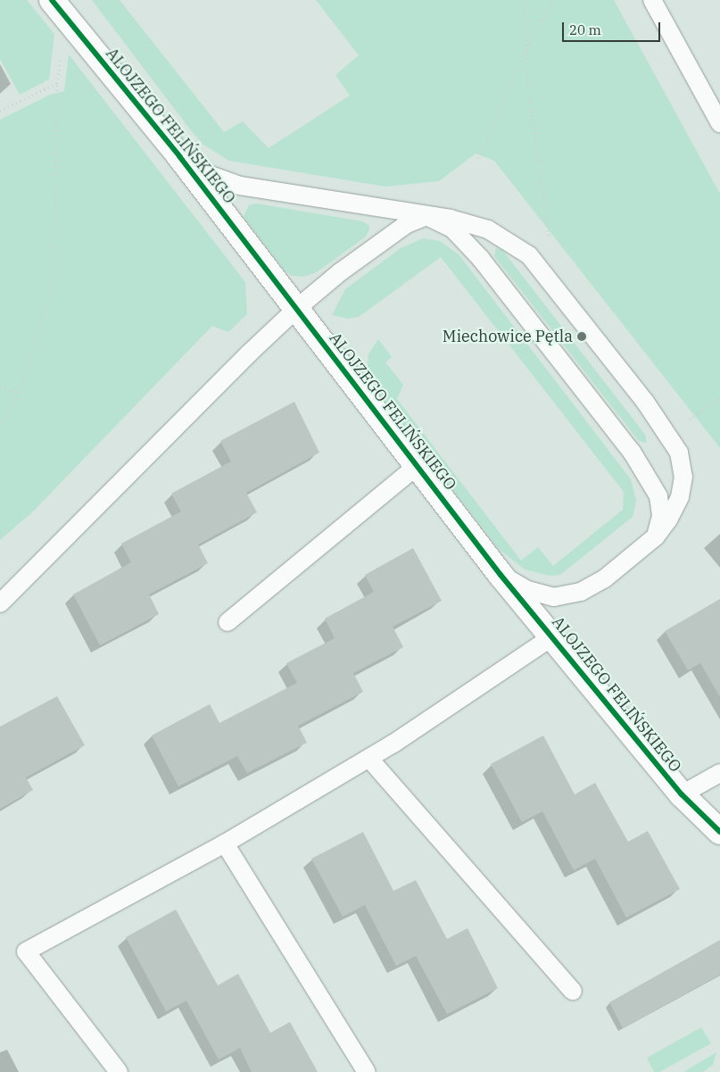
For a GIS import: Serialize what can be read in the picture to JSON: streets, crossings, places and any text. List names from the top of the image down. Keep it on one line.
{"streets":{"street":["ALOJZEGO FELIŃSKIEGO"]},"places":["Miechowice Pętla"],"scale_bar":"20 m"}
